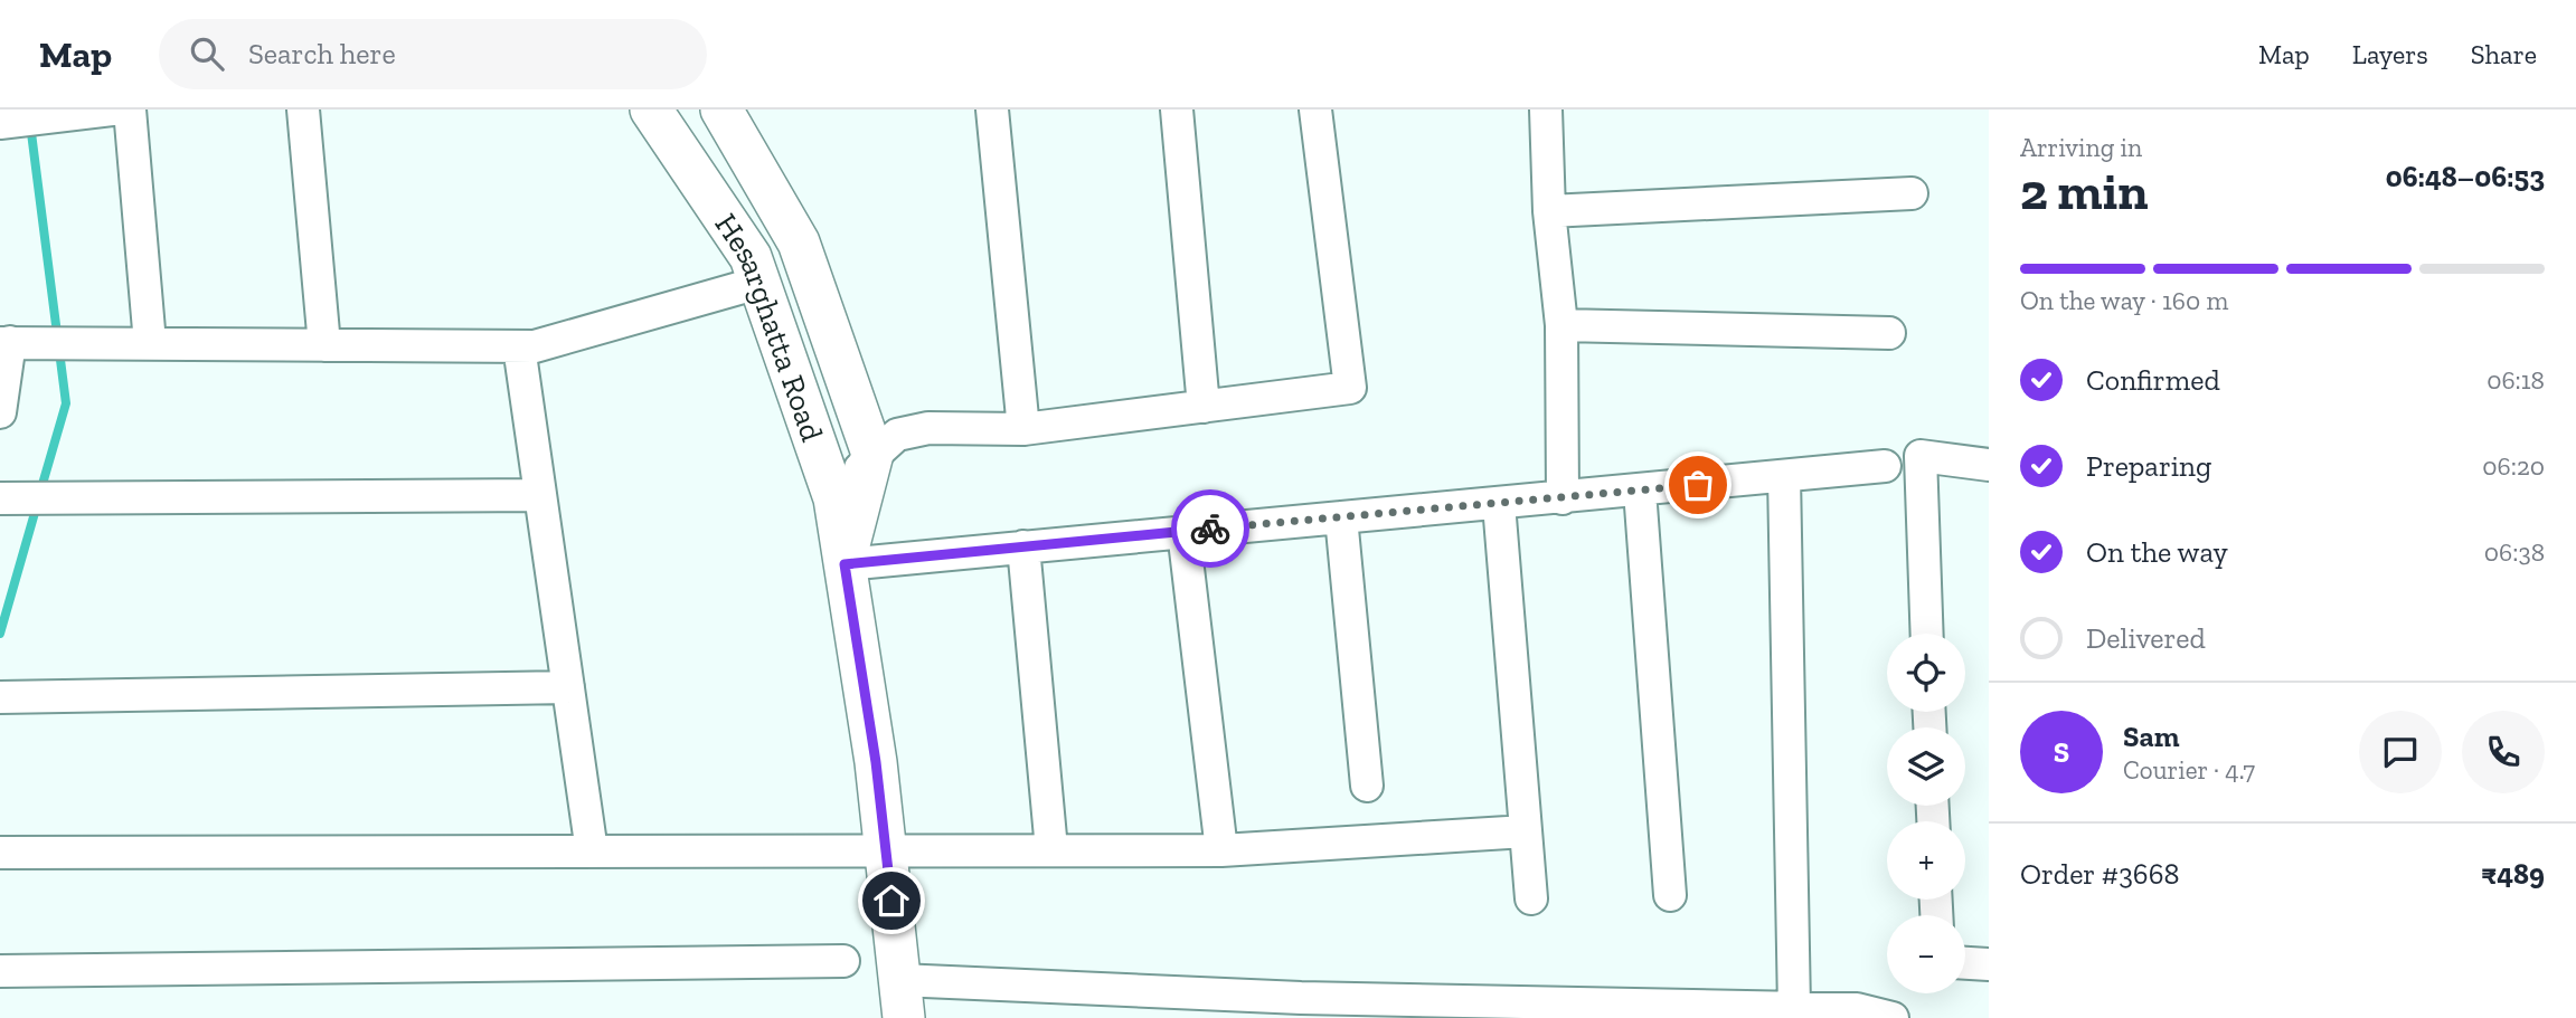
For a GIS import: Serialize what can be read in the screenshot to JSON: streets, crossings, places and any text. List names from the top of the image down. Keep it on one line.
{"streets":{"main road":["Hesarghatta Road"]},"page":{"header":"Map","search":"Search here","nav":["Map","Layers","Share"],"heading":["2 min","Arriving in","06:48–06:53"],"panel":["Sam","Courier · 4.7","Order #3668","₹489"],"bar":"On the way · 160 m","list":[["Confirmed","06:18"],["Preparing","06:20"],["On the way","06:38"],"Delivered"],"map_buttons":["+","−"],"round":"S"}}
